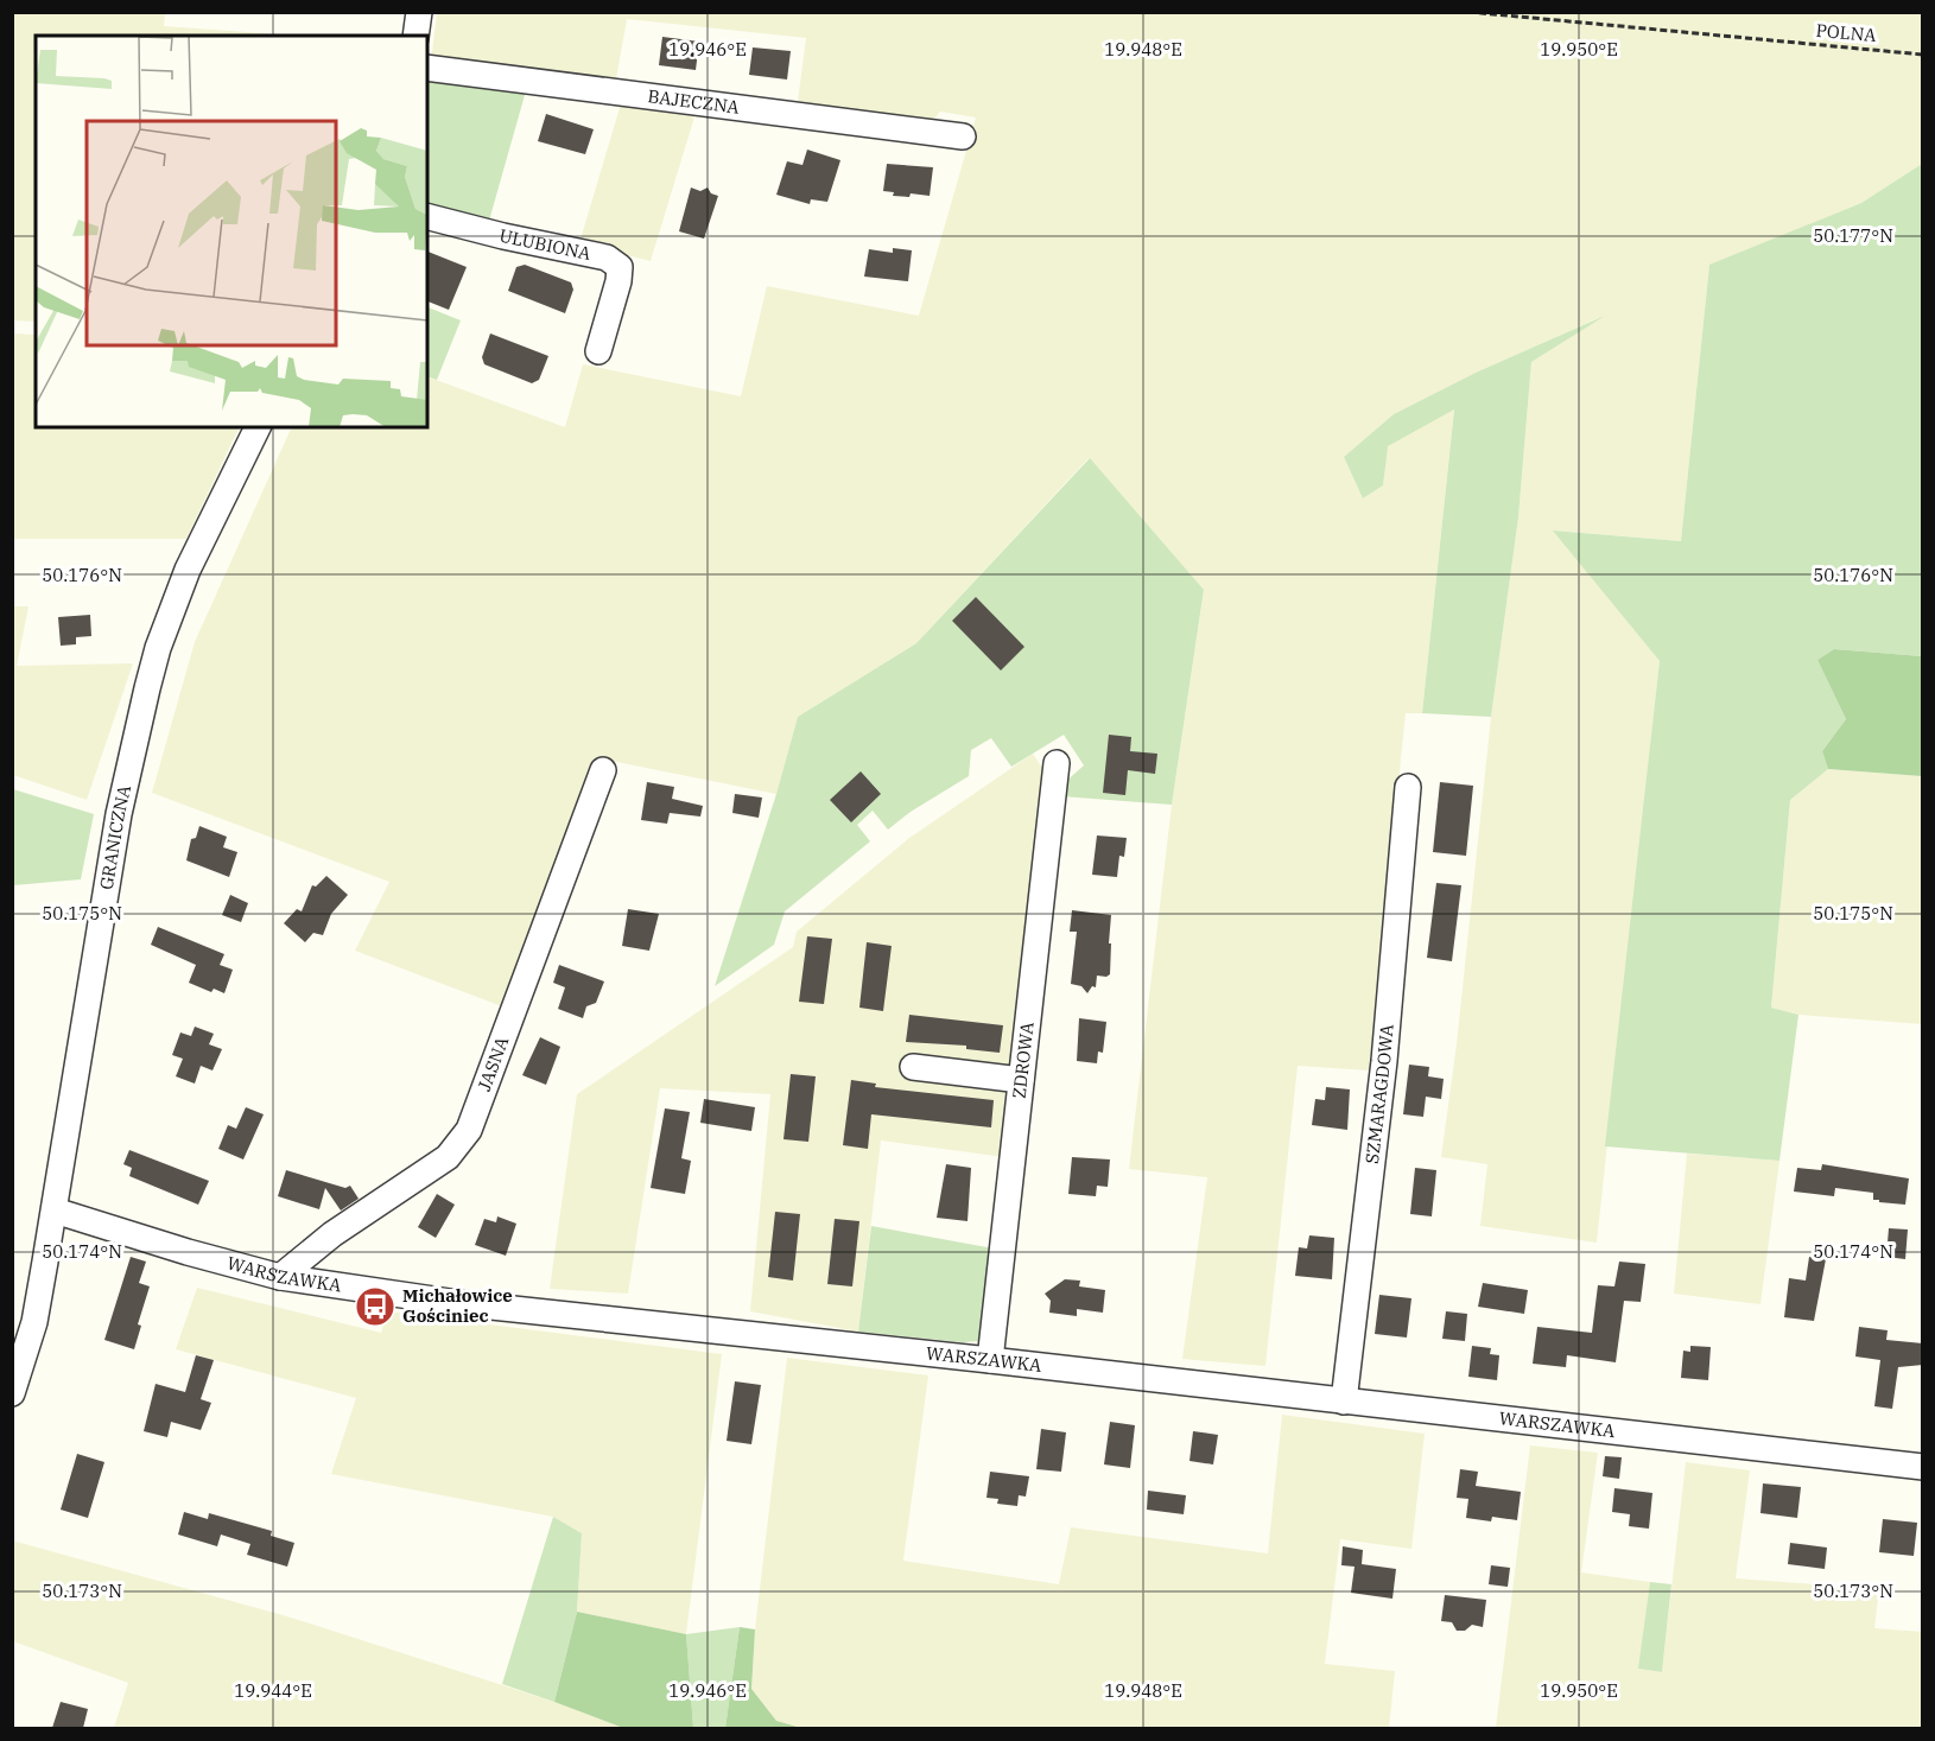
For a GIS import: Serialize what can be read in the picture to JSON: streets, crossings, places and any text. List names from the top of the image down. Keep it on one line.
{"streets":{"street":["BAJECZNA","ULUBIONA","GRANICZNA","ZDROWA","JASNA","SZMARAGDOWA","WARSZAWKA"],"path":["POLNA"]},"crossings":[["GRANICZNA","WARSZAWKA"],["ZDROWA","WARSZAWKA"],["JASNA","WARSZAWKA"],["SZMARAGDOWA","WARSZAWKA"]],"places":{"bus stop":["Michałowice Gościniec"]},"coordinates":["19.946°E","19.948°E","19.950°E","50.177°N","50.176°N","50.175°N","50.174°N","50.173°N","19.944°E"]}
